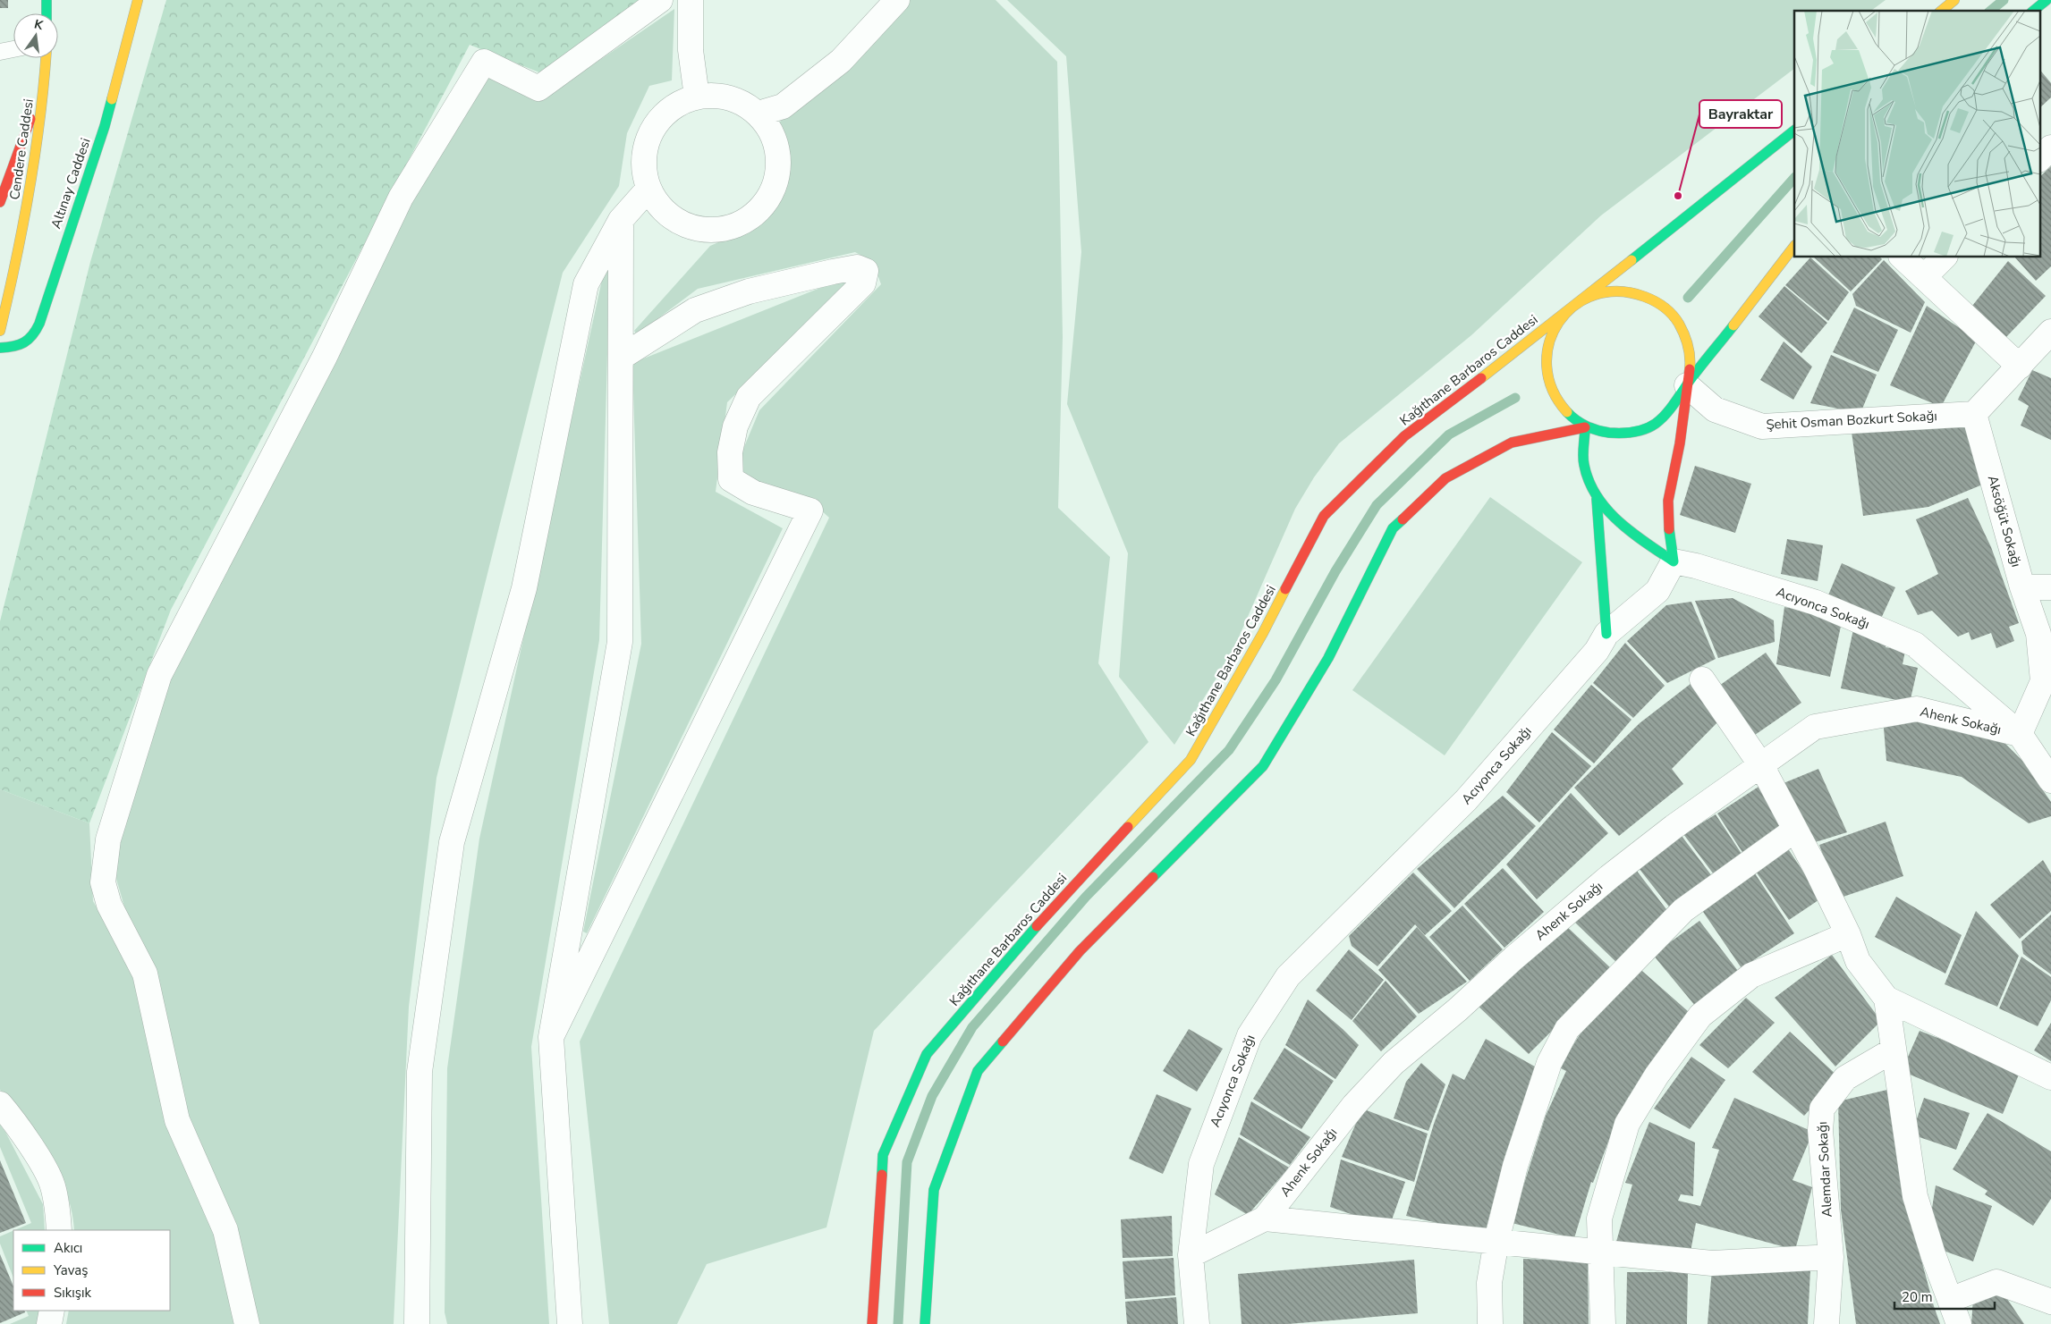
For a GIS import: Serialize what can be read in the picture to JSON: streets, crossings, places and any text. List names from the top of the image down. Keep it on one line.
{"streets":{"main road":["Cendere Caddesi","Altınay Caddesi","Kağıthane Barbaros Caddesi"],"street":["Şehit Osman Bozkurt Sokağı","Aksöğüt Sokağı","Acıyonca Sokağı","Ahenk Sokağı","Alemdar Sokağı"]},"crossings":[["Kağıthane Barbaros Caddesi","Şehit Osman Bozkurt Sokağı"],["Şehit Osman Bozkurt Sokağı","Aksöğüt Sokağı"],["Aksöğüt Sokağı","Acıyonca Sokağı"],["Aksöğüt Sokağı","Ahenk Sokağı"],["Acıyonca Sokağı","Ahenk Sokağı"]],"places":["Bayraktar"],"legend":["Akıcı","Yavaş","Sıkışık"],"scale_bar":"20 m","north":"top"}
